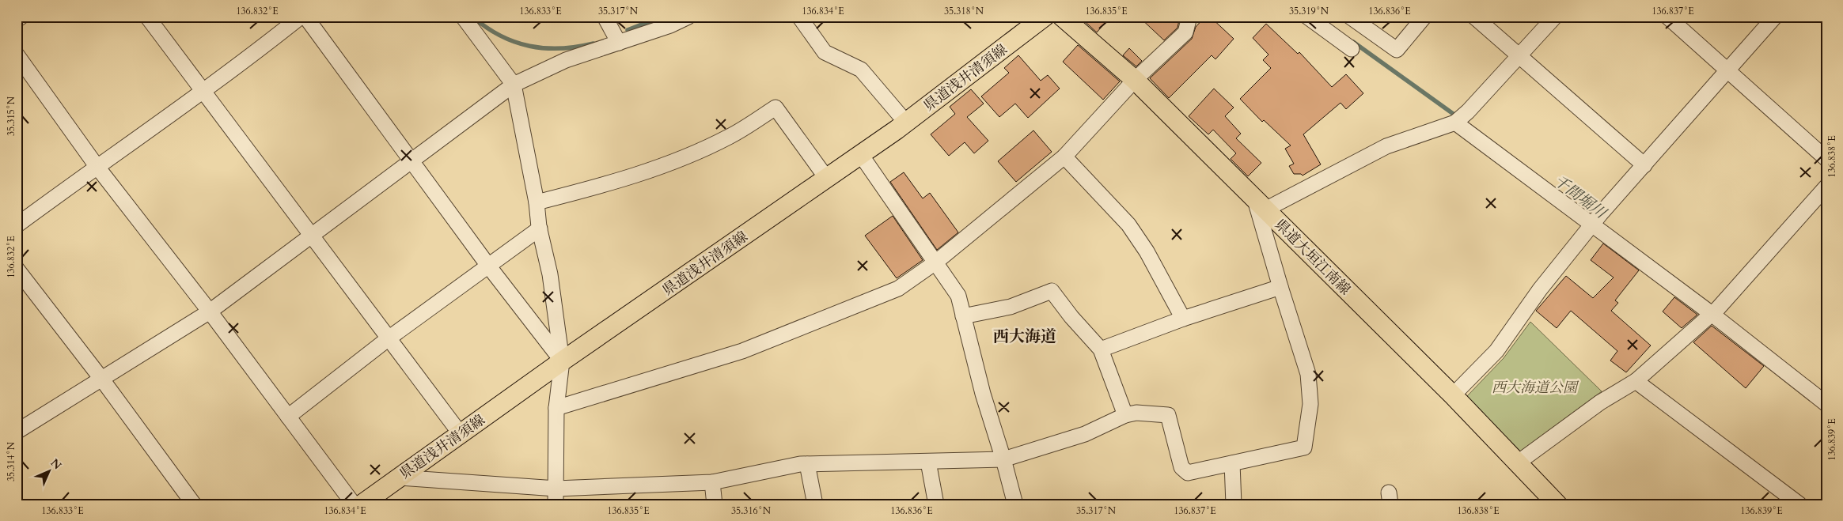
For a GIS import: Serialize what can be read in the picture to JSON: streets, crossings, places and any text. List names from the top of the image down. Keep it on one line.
{"streets":{"main road":["県道浅井清須線","県道大垣江南線"]},"districts":["西大海道"],"water":["千間堀川"],"parks":["西大海道公園"],"north":"top right","coordinates":["136.832°E","136.833°E","35.317°N","136.834°E","35.318°N","136.835°E","35.319°N","136.836°E","136.837°E","35.315°N","136.838°E","136.839°E","35.314°N","35.316°N"]}
